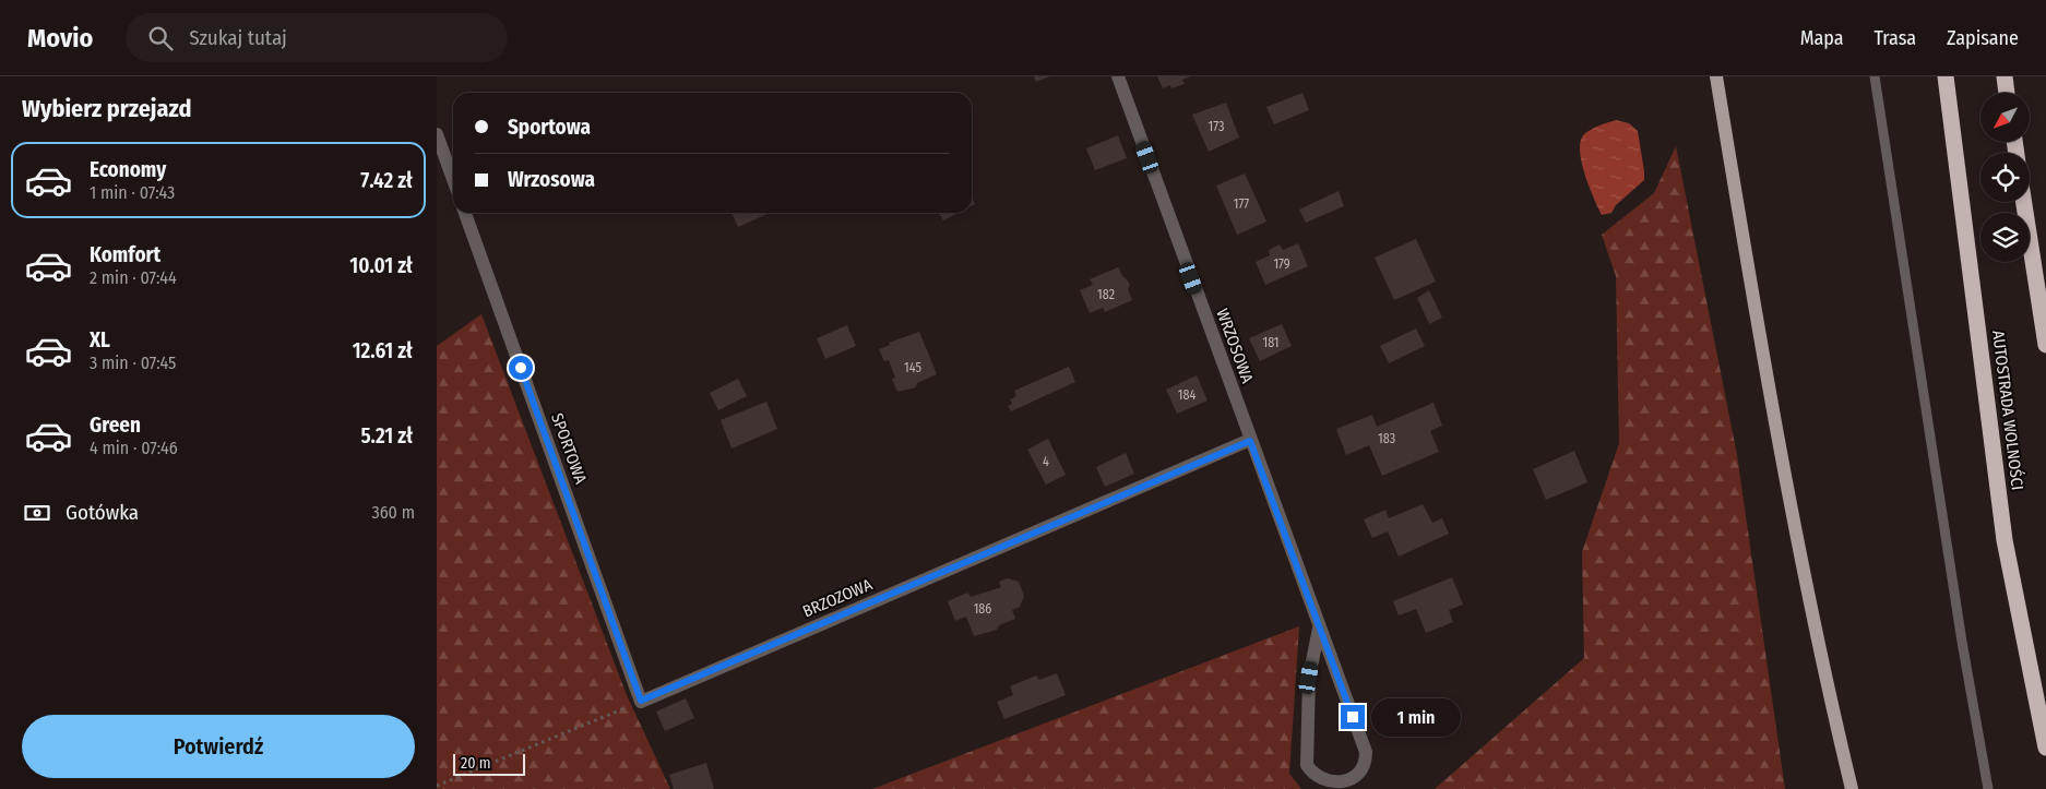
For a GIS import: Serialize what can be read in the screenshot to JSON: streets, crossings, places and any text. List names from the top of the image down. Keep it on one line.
{"streets":{"highway":["AUTOSTRADA WOLNOŚCI"],"street":["WRZOSOWA","SPORTOWA","BRZOZOWA"]},"crossings":[["WRZOSOWA","BRZOZOWA"],["SPORTOWA","BRZOZOWA"]],"house_numbers":["173","177","179","182","181","145","184","183","4","186"],"scale_bar":"20 m","north":"bottom left","page":{"header":"Movio","search":"Szukaj tutaj","nav":["Mapa","Trasa","Zapisane"],"heading":"Wybierz przejazd","banner":["Sportowa","Wrzosowa"],"list":[{"name":"Economy","note":"1 min · 07:43","value":"7.42 zł"},{"name":"Komfort","note":"2 min · 07:44","value":"10.01 zł"},{"name":"XL","note":"3 min · 07:45","value":"12.61 zł"},{"name":"Green","note":"4 min · 07:46","value":"5.21 zł"}],"pay":["Gotówka","360 m"],"bubble":"1 min","buttons":"Potwierdź","scale":"20 m"}}
